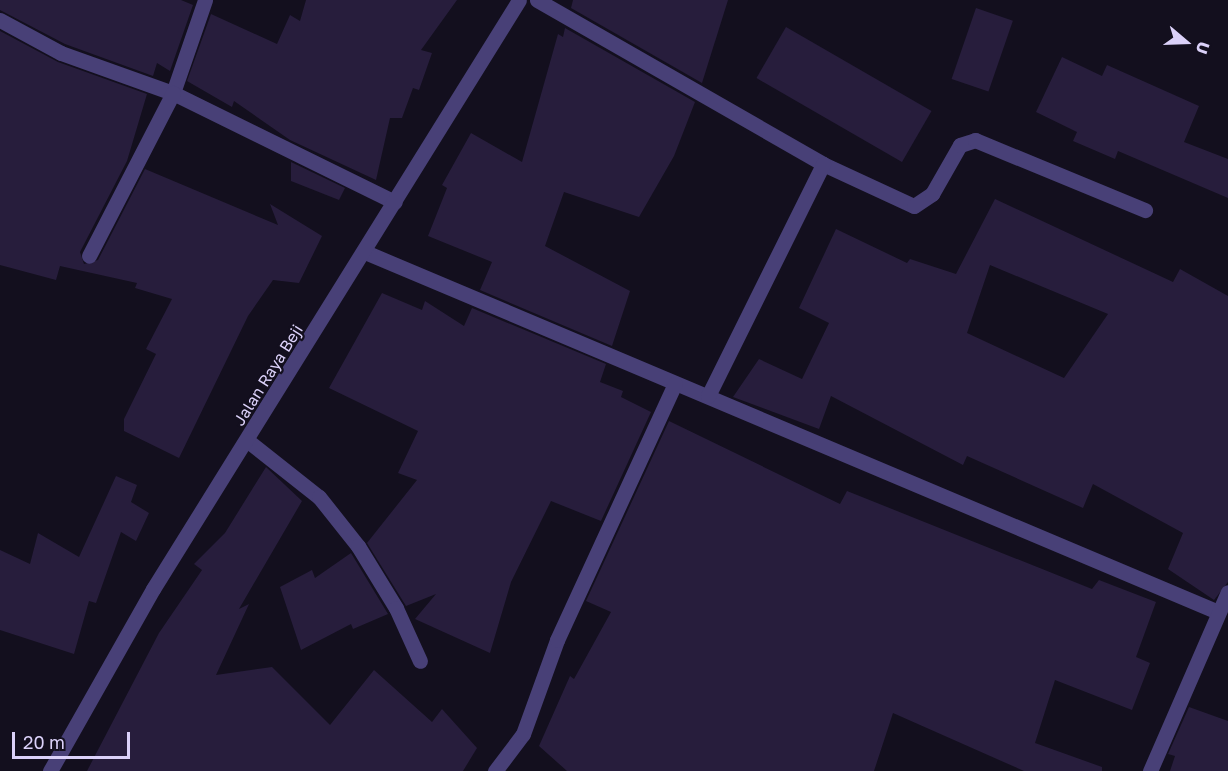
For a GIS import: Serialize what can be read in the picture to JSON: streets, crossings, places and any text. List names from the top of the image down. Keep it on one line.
{"streets":{"street":["Jalan Raya Beji"]},"scale_bar":"20 m","north":"right"}
